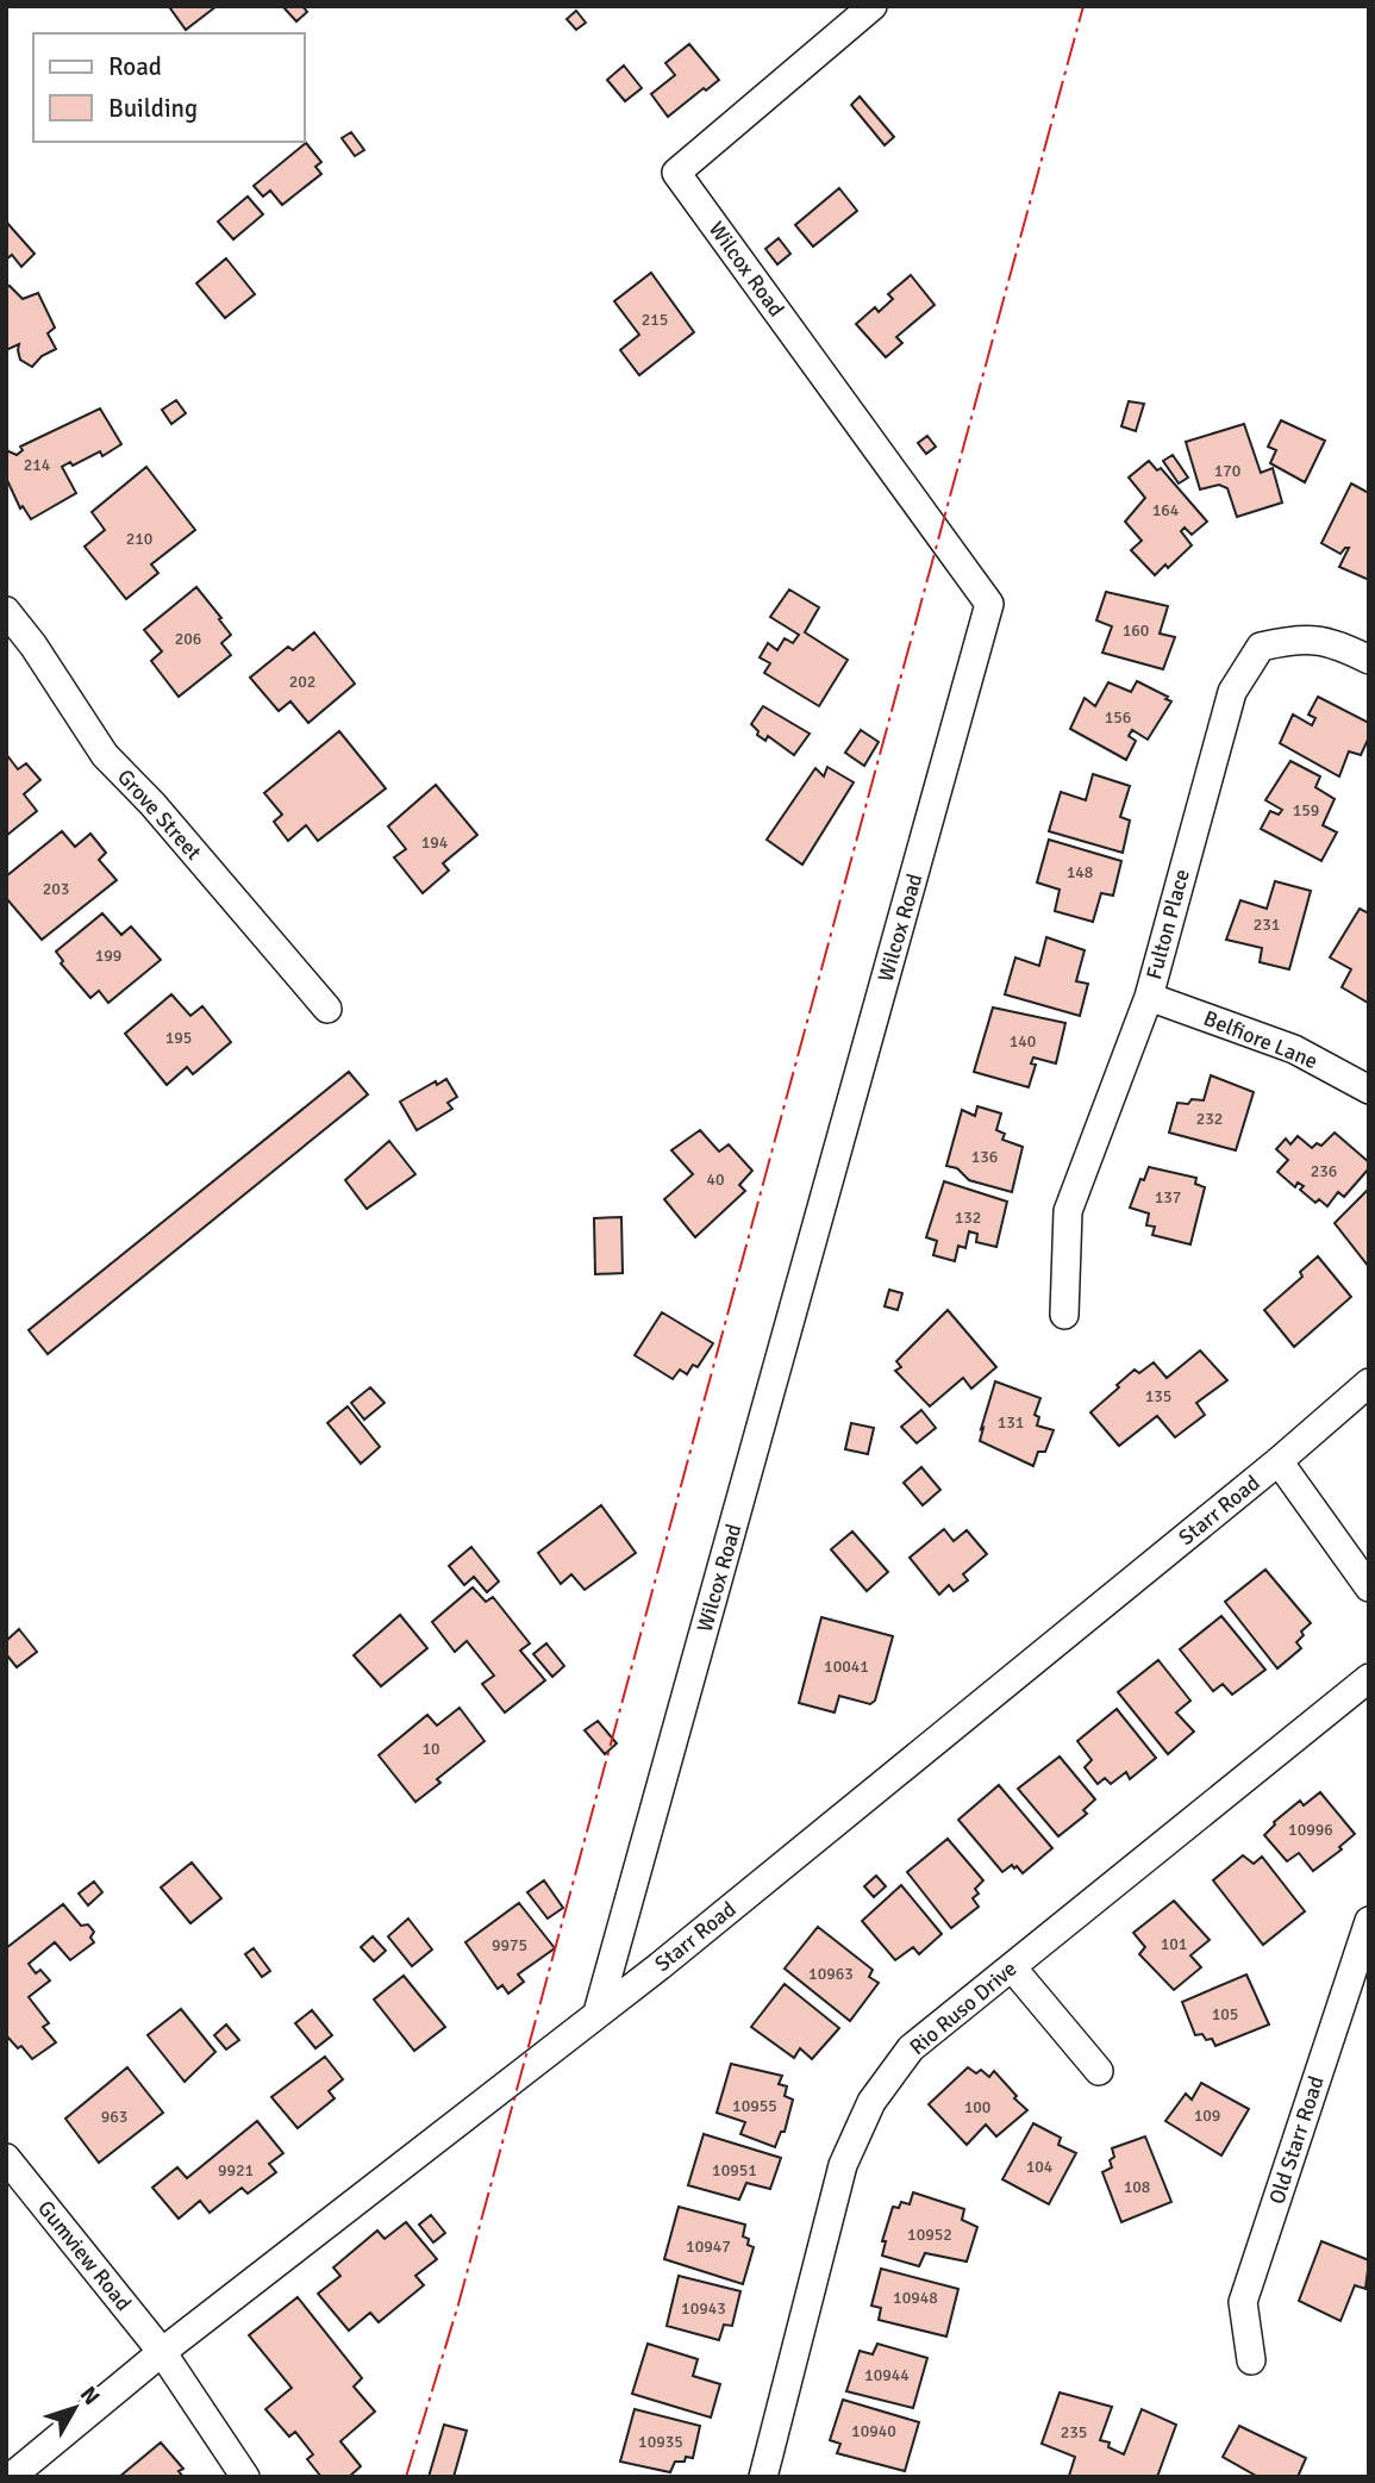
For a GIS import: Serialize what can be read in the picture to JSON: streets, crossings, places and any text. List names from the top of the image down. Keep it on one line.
{"streets":{"street":["Wilcox Road","Grove Street","Fulton Place","Belfiore Lane","Starr Road","Rio Ruso Drive","Old Starr Road","Gumview Road"]},"crossings":[["Wilcox Road","Starr Road"],["Fulton Place","Belfiore Lane"],["Starr Road","Gumview Road"]],"house_numbers":["215","214","170","164","210","160","206","202","156","159","194","148","203","231","199","195","140","232","136","236","40","137","132","135","131","10041","10","10996","101","9975","10963","105","10955","100","109","963","104","9921","10951","108","10952","10947","10948","10943","10944","10940","235","10935"],"legend":["Road","Building"],"north":"top right"}
